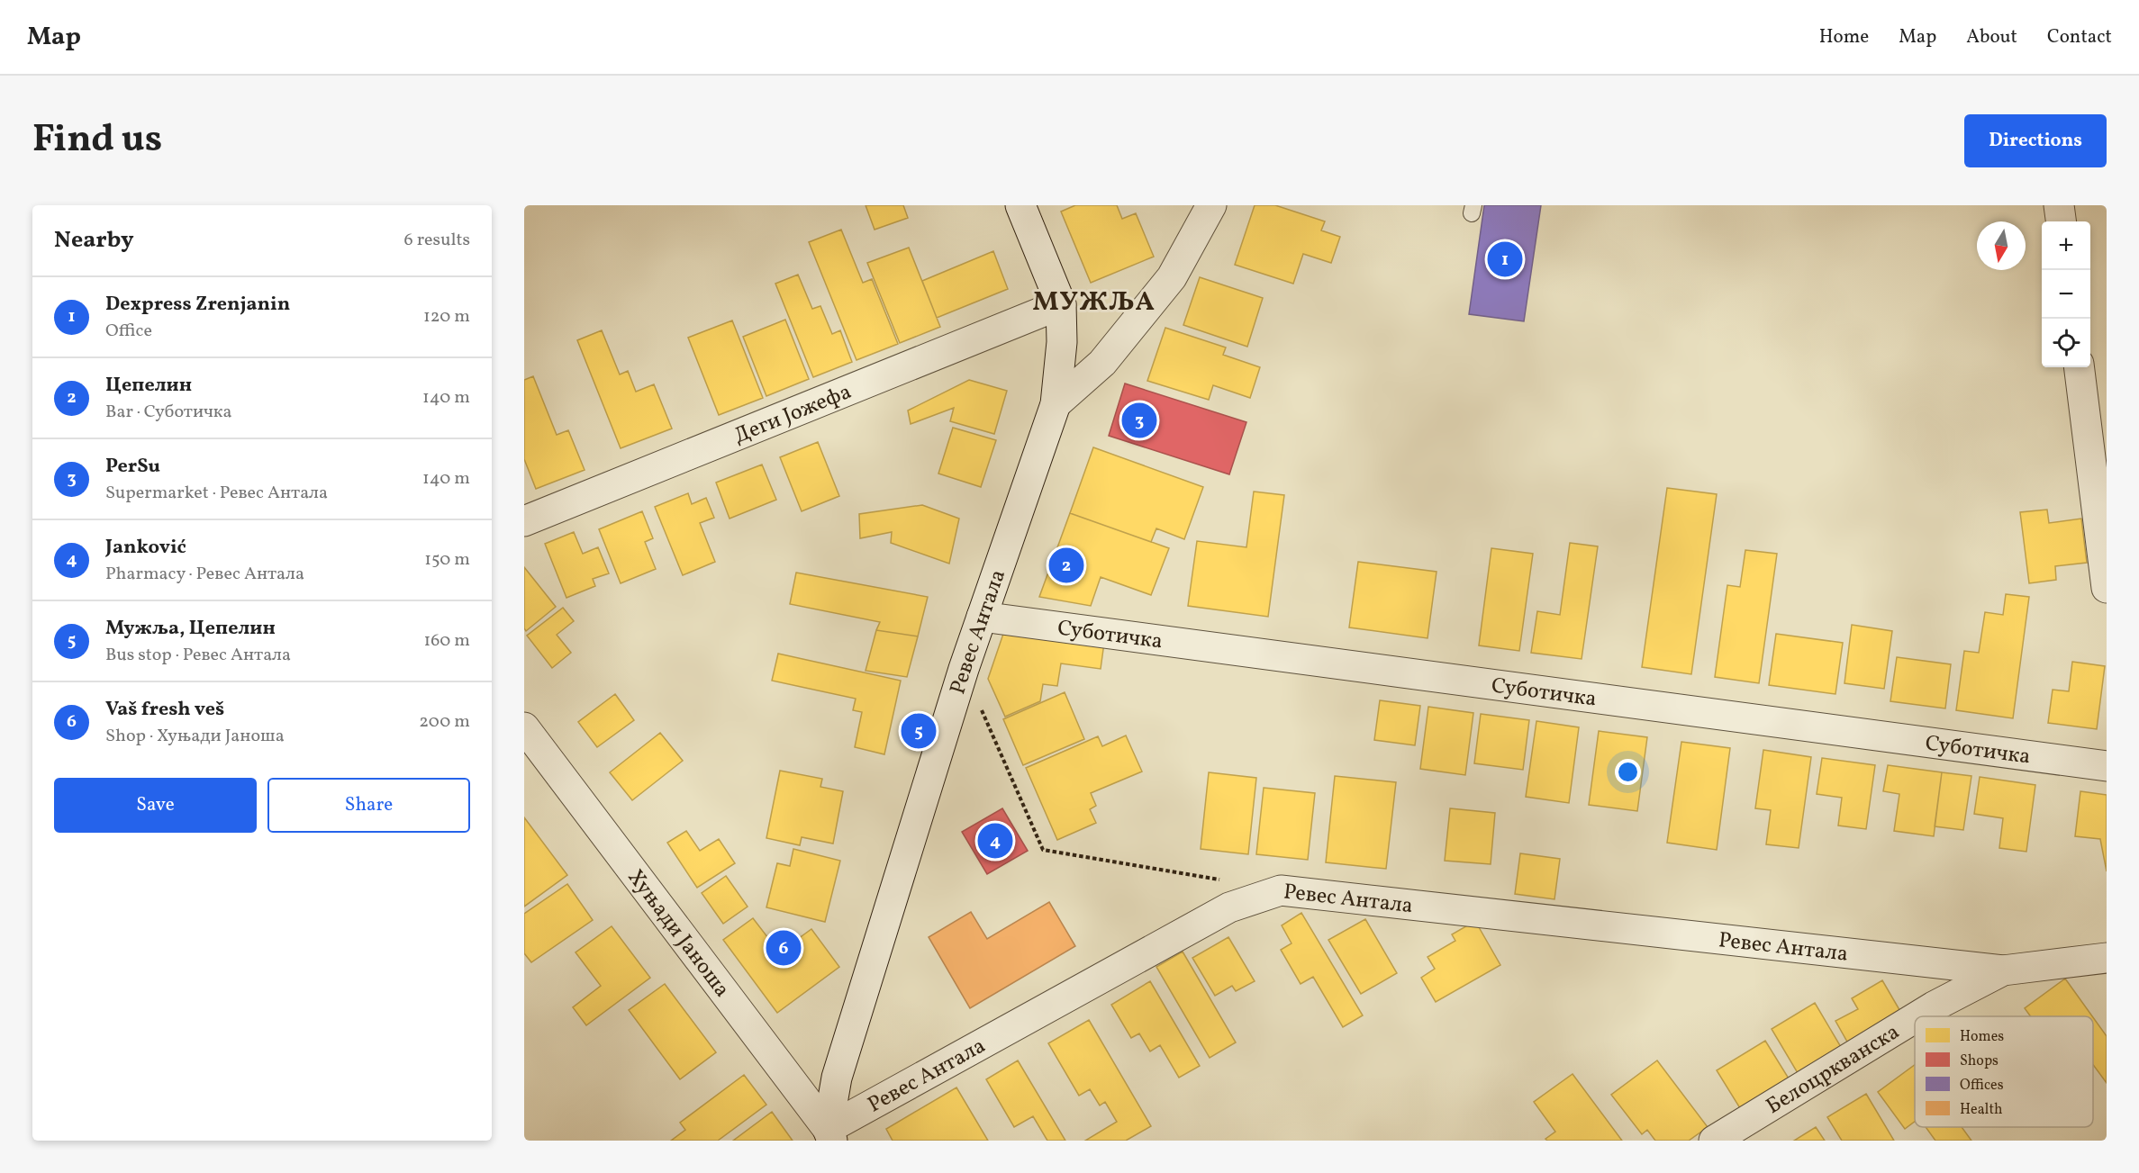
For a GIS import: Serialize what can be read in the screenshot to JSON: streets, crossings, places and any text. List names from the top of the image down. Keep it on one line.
{"streets":{"street":["Деги Јожефа","Ревес Антала","Суботичка","Хуњади Јаноша","Белоцркванска"]},"crossings":[["Деги Јожефа","Ревес Антала"],["Ревес Антала","Суботичка"],["Ревес Антала","Хуњади Јаноша"],["Ревес Антала","Белоцркванска"]],"districts":["МУЖЉА"],"legend":["Homes","Shops","Offices","Health"],"north":"bottom","page":{"header":"Map","nav":["Home","Map","About","Contact"],"title":"Find us","buttons":["Directions",["Save","Share"]],"heading":["Nearby","6 results"],"map_buttons":["+","−"],"pins":["1","3","2","5","4","6"],"list":[{"mark":"1","name":"Dexpress Zrenjanin","note":"Office","value":"120 m"},{"mark":"2","name":"Цепелин","note":"Bar · Суботичка","value":"140 m"},{"mark":"3","name":"PerSu","note":"Supermarket · Ревес Антала","value":"140 m"},{"mark":"4","name":"Janković","note":"Pharmacy · Ревес Антала","value":"150 m"},{"mark":"5","name":"Мужља, Цепелин","note":"Bus stop · Ревес Антала","value":"160 m"},{"mark":"6","name":"Vaš fresh veš","note":"Shop · Хуњади Јаноша","value":"200 m"}]}}
